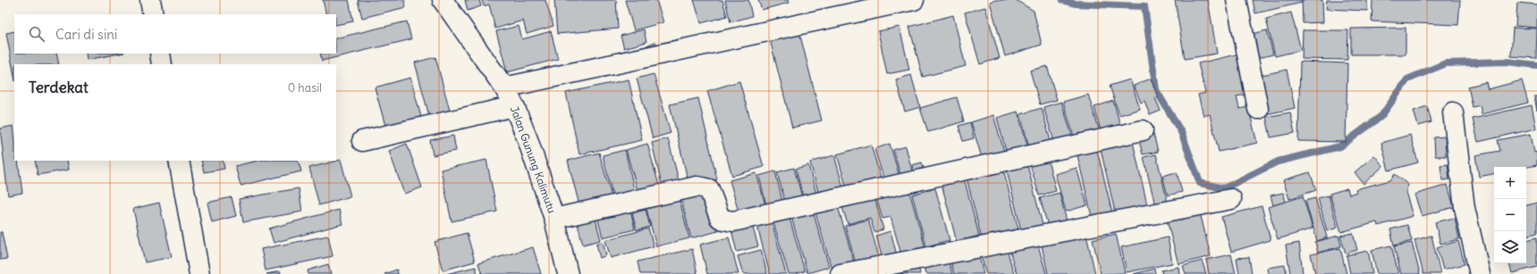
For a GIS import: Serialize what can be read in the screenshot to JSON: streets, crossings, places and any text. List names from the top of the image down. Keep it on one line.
{"streets":{"street":["Jalan Gunung Kalimutu"]},"page":{"search":"Cari di sini","heading":["Terdekat","0 hasil"],"map_buttons":["+","−"]}}
